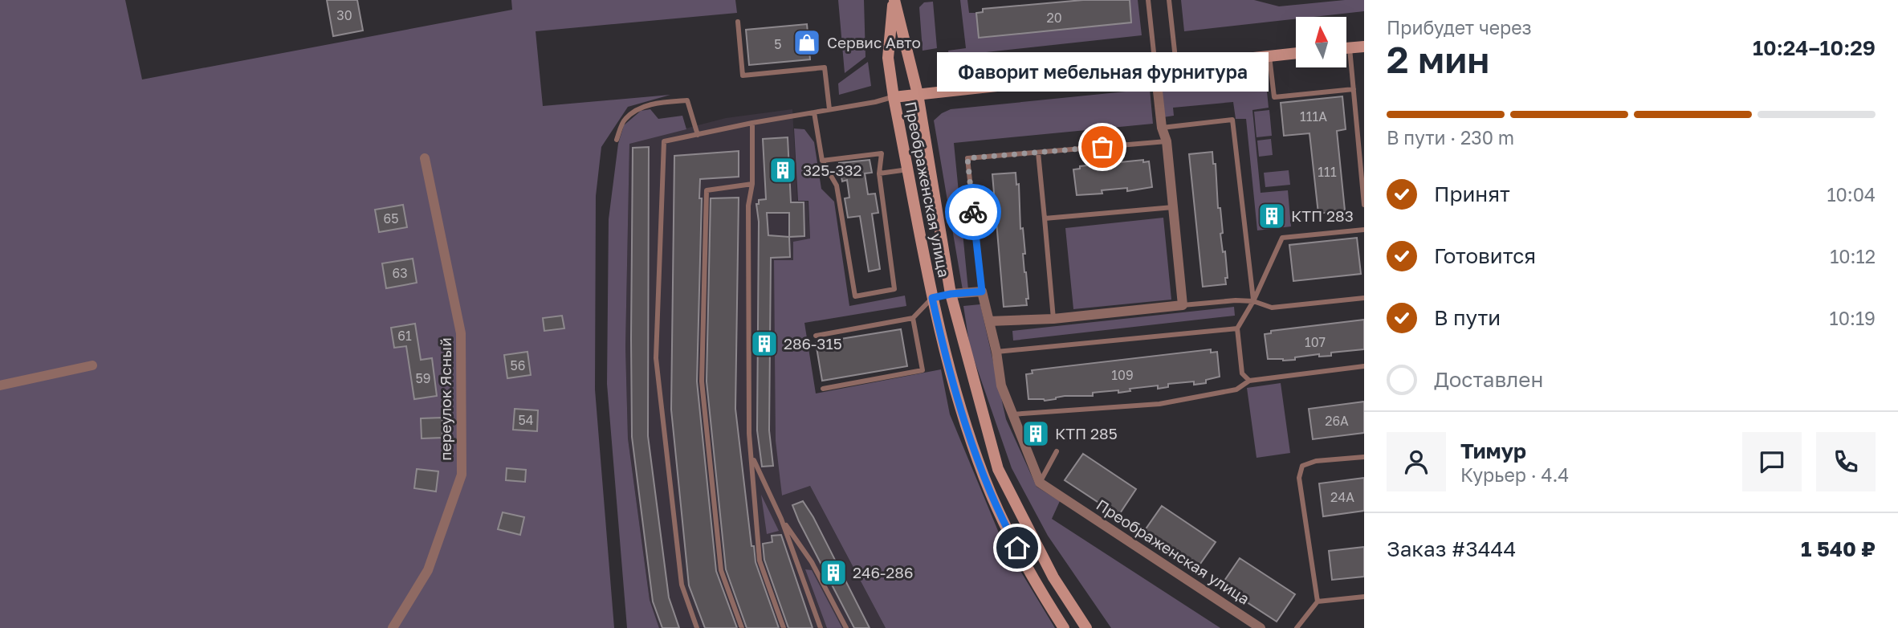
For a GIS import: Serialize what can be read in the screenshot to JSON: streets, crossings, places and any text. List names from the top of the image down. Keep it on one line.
{"streets":{"main road":["Преображенская улица"],"street":["переулок Ясный"]},"places":{"shop":["Сервис Авто"],"other":["Фаворит мебельная фурнитура"],"building":["325-332","КТП 283","286-315","КТП 285","246-286"]},"house_numbers":["30","20","5","111А","111","65","63","61","107","56","109","59","54","26А","24А"],"north":"top","page":{"heading":["2 мин","Прибудет через","10:24–10:29"],"panel":["Тимур","Курьер · 4.4","Заказ #3444","1 540 ₽"],"bubble":"Фаворит мебельная фурнитура","bar":"В пути · 230 m","list":[["Принят","10:04"],["Готовится","10:12"],["В пути","10:19"],"Доставлен"]}}
